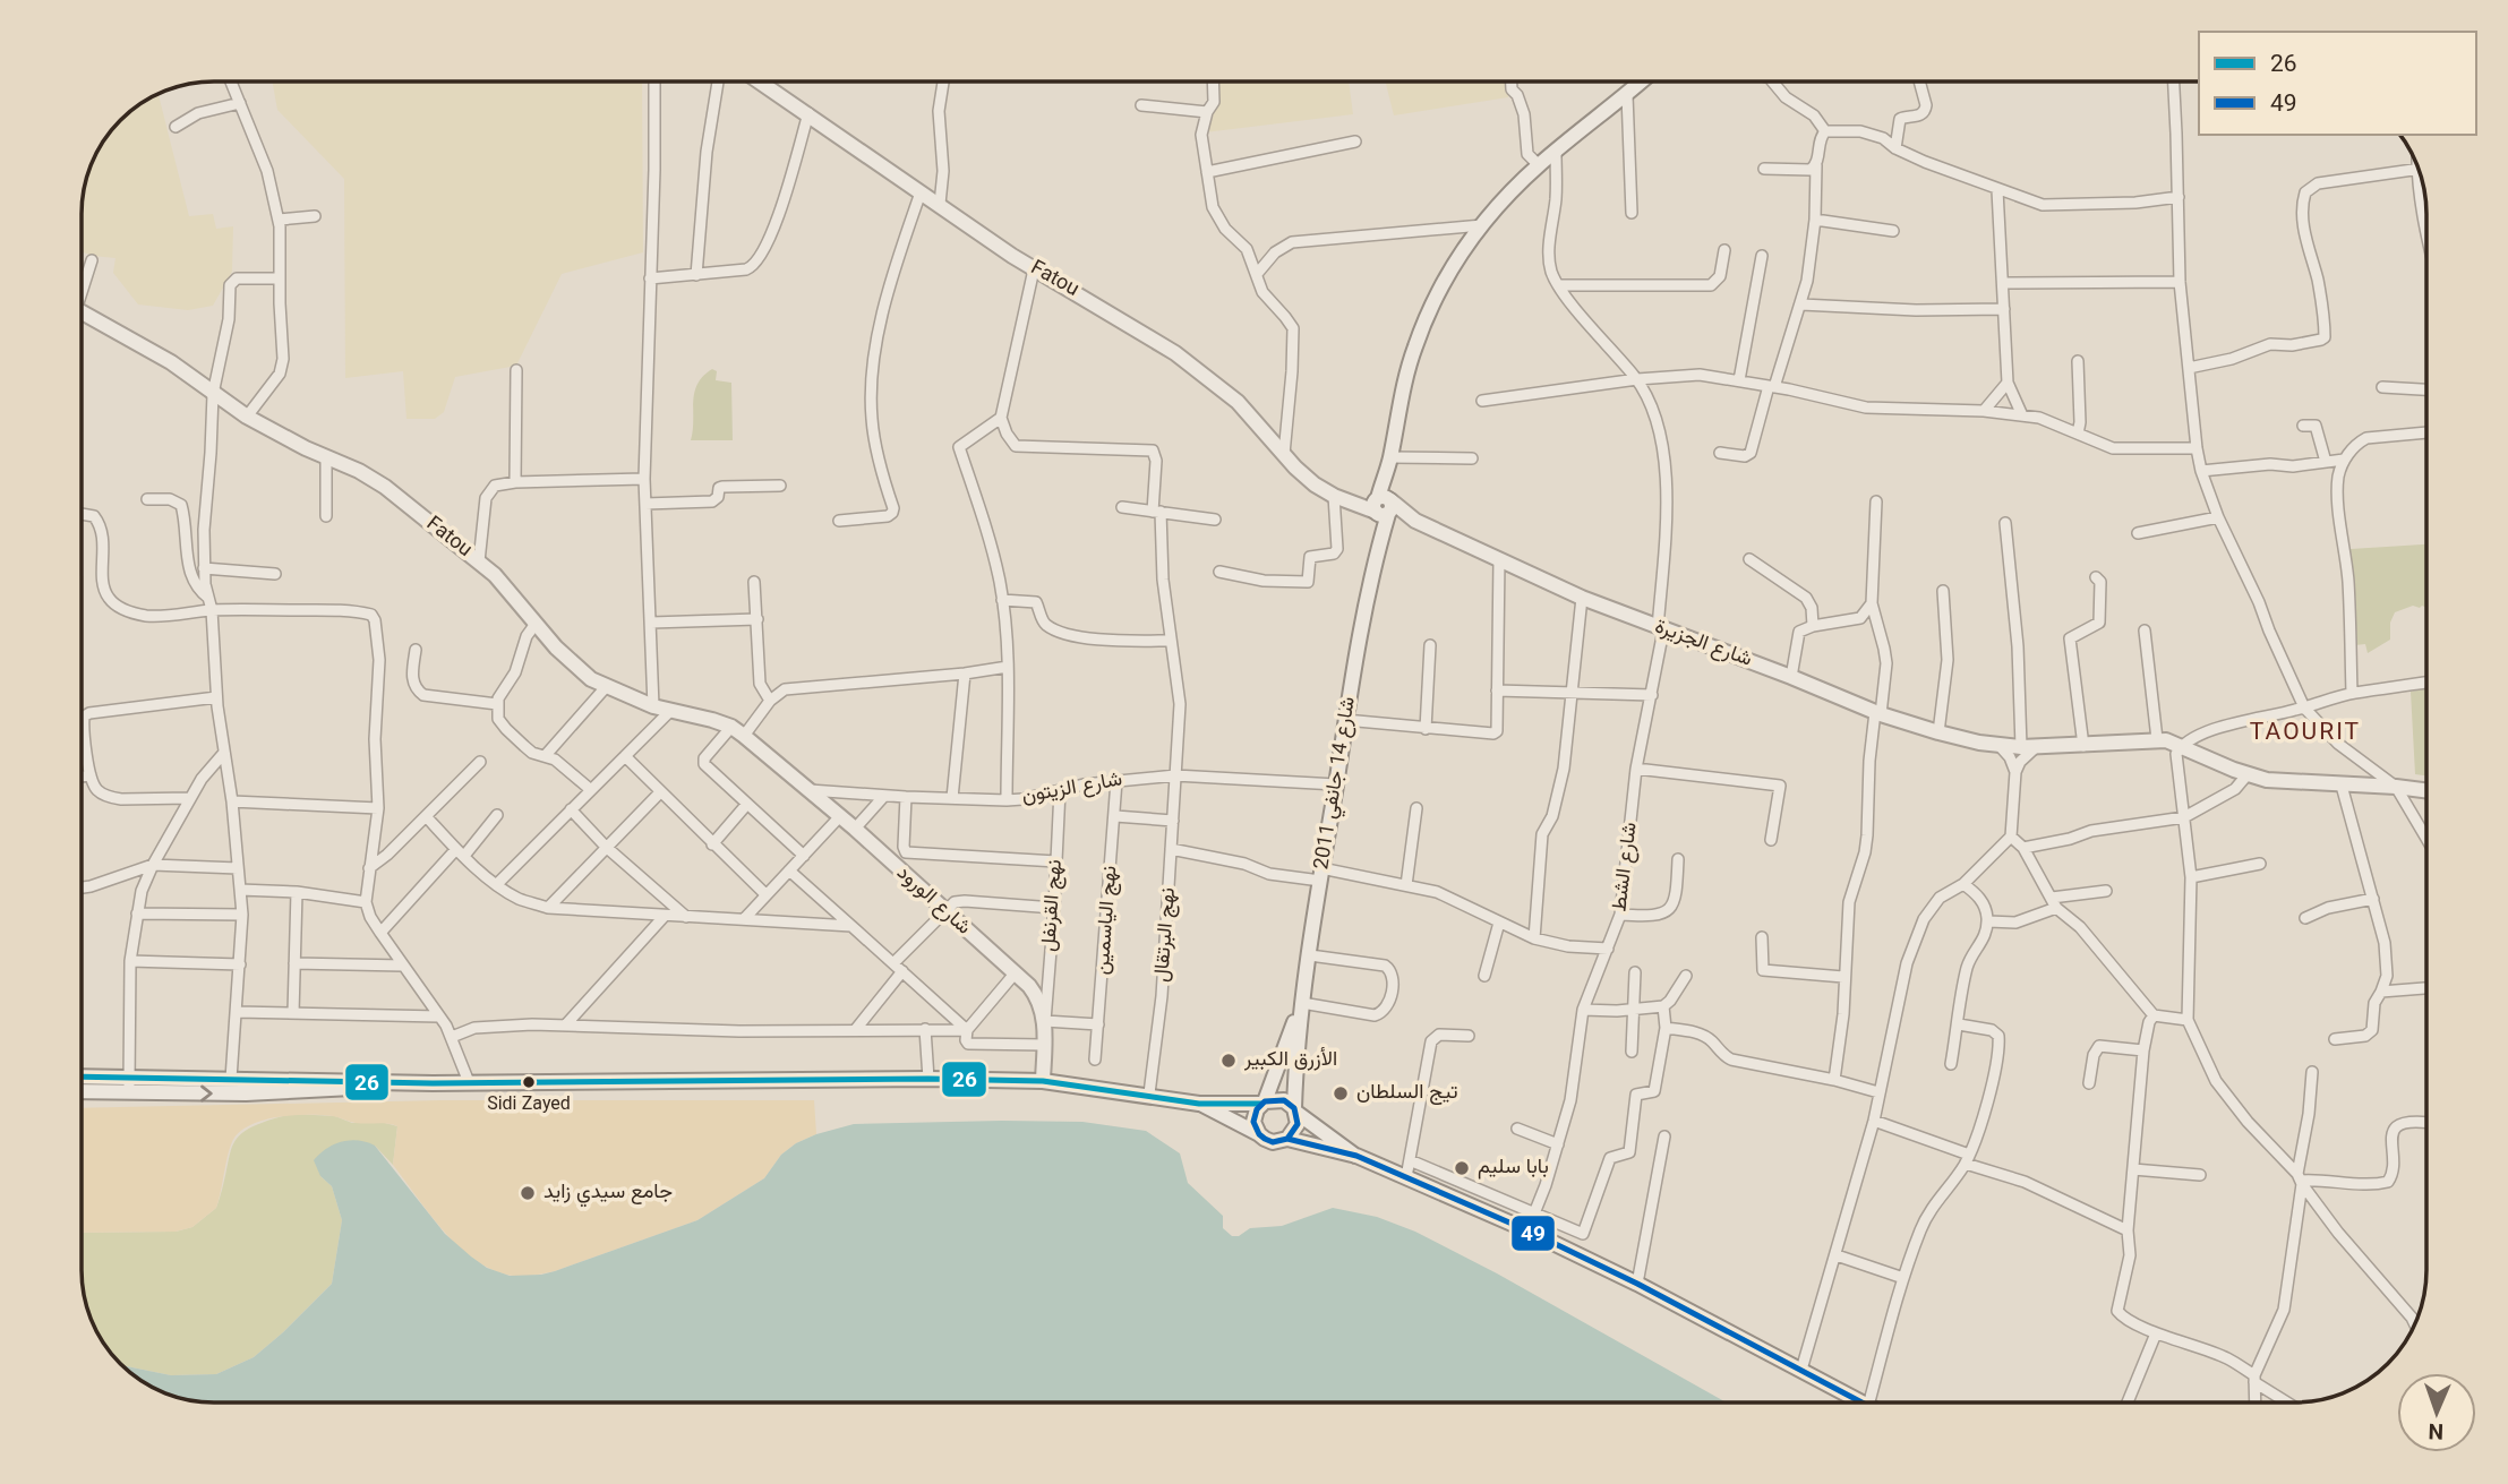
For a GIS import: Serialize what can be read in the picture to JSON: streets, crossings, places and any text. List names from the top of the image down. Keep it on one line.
{"streets":{"main road":["Fatou","شارع الجزيرة","شارع 14 جانفي 2011","شارع الورود"],"street":["شارع الزيتون","شارع الشط","نهج القرنفل","نهج الياسمين","نهج البرتقال"]},"crossings":[["Fatou","شارع الجزيرة"],["Fatou","شارع 14 جانفي 2011"],["Fatou","شارع الزيتون"],["Fatou","شارع الورود"],["شارع الجزيرة","شارع 14 جانفي 2011"],["شارع الجزيرة","شارع الشط"],["شارع 14 جانفي 2011","شارع الزيتون"],["شارع الزيتون","شارع الورود"],["شارع الزيتون","نهج القرنفل"],["شارع الزيتون","نهج الياسمين"],["شارع الزيتون","نهج البرتقال"],["شارع الورود","نهج القرنفل"]],"districts":["TAOURIT"],"places":["الأزرق الكبير","Sidi Zayed","تيج السلطان","بابا سليم","جامع سيدي زايد"],"lines":["transit line 26","transit line 49"],"legend":["26","49"],"north":"bottom"}
